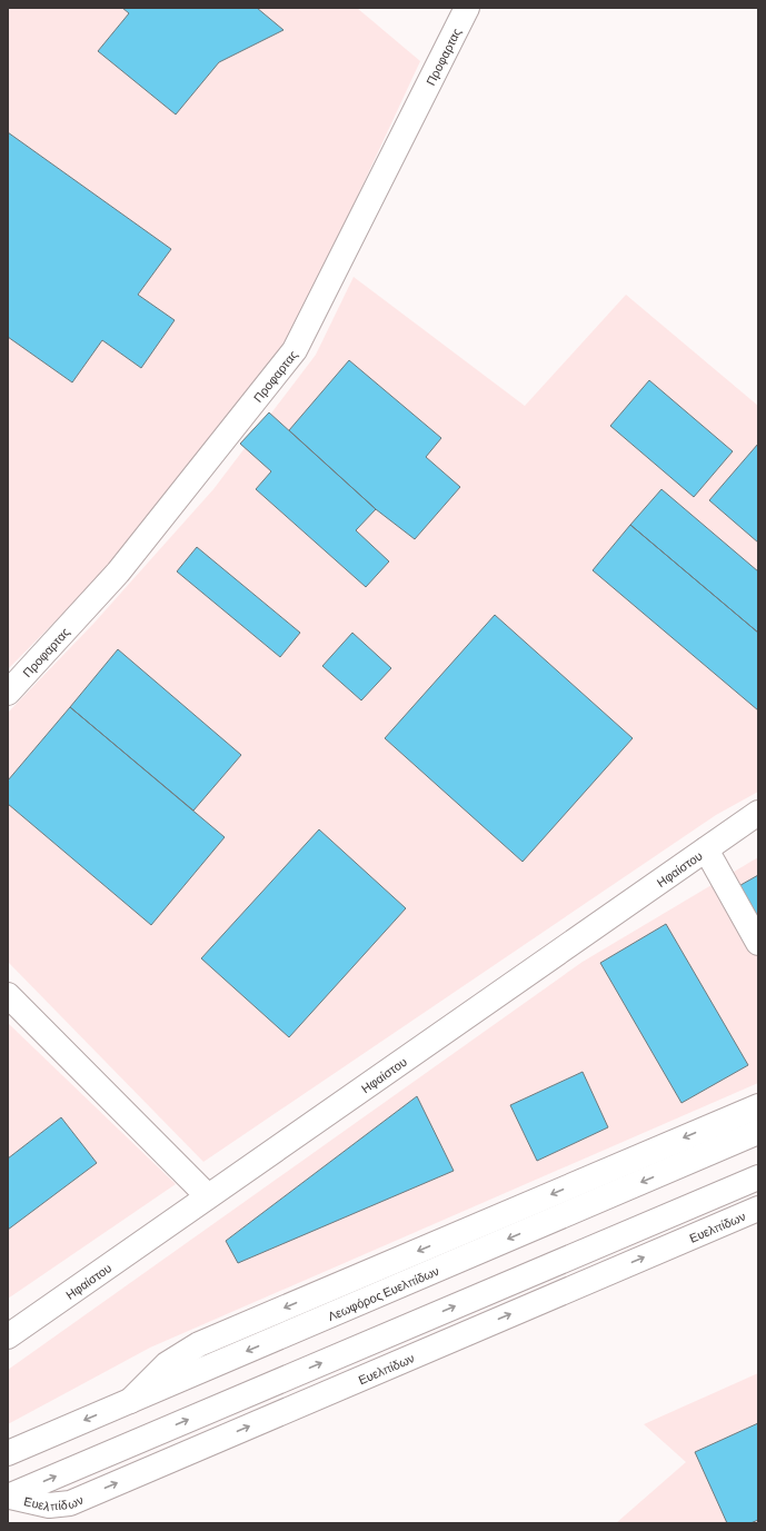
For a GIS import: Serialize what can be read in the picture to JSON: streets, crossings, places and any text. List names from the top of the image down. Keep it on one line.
{"streets":{"street":["Προφαρτας","Ηφαίστου","Ευελπίδων","Λεωφόρος Ευελπίδων"]}}
